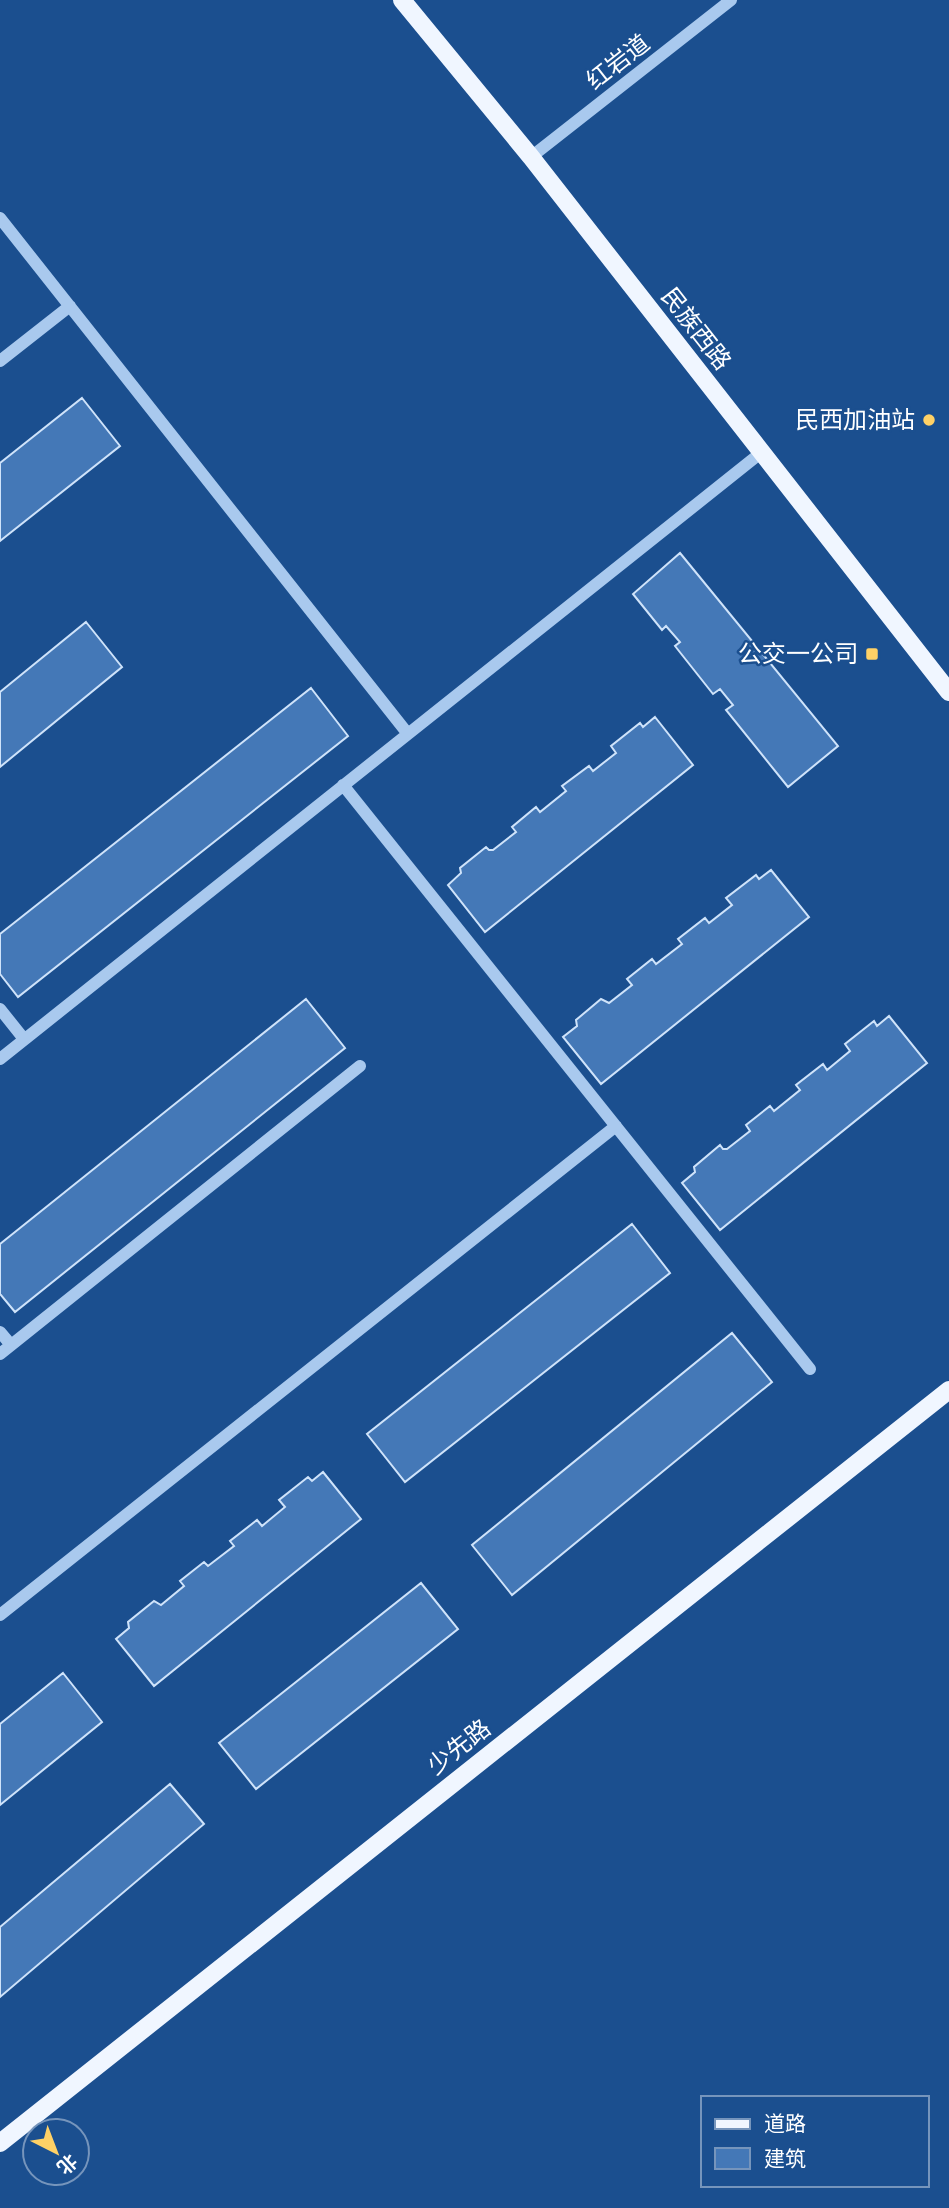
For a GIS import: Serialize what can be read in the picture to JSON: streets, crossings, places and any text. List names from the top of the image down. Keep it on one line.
{"streets":{"main road":["民族西路","少先路"],"street":["红岩道"]},"crossings":[["红岩道","民族西路"]],"places":{"other":["民西加油站"],"transit":["公交一公司"]},"legend":["道路","建筑"],"north":"bottom right"}
